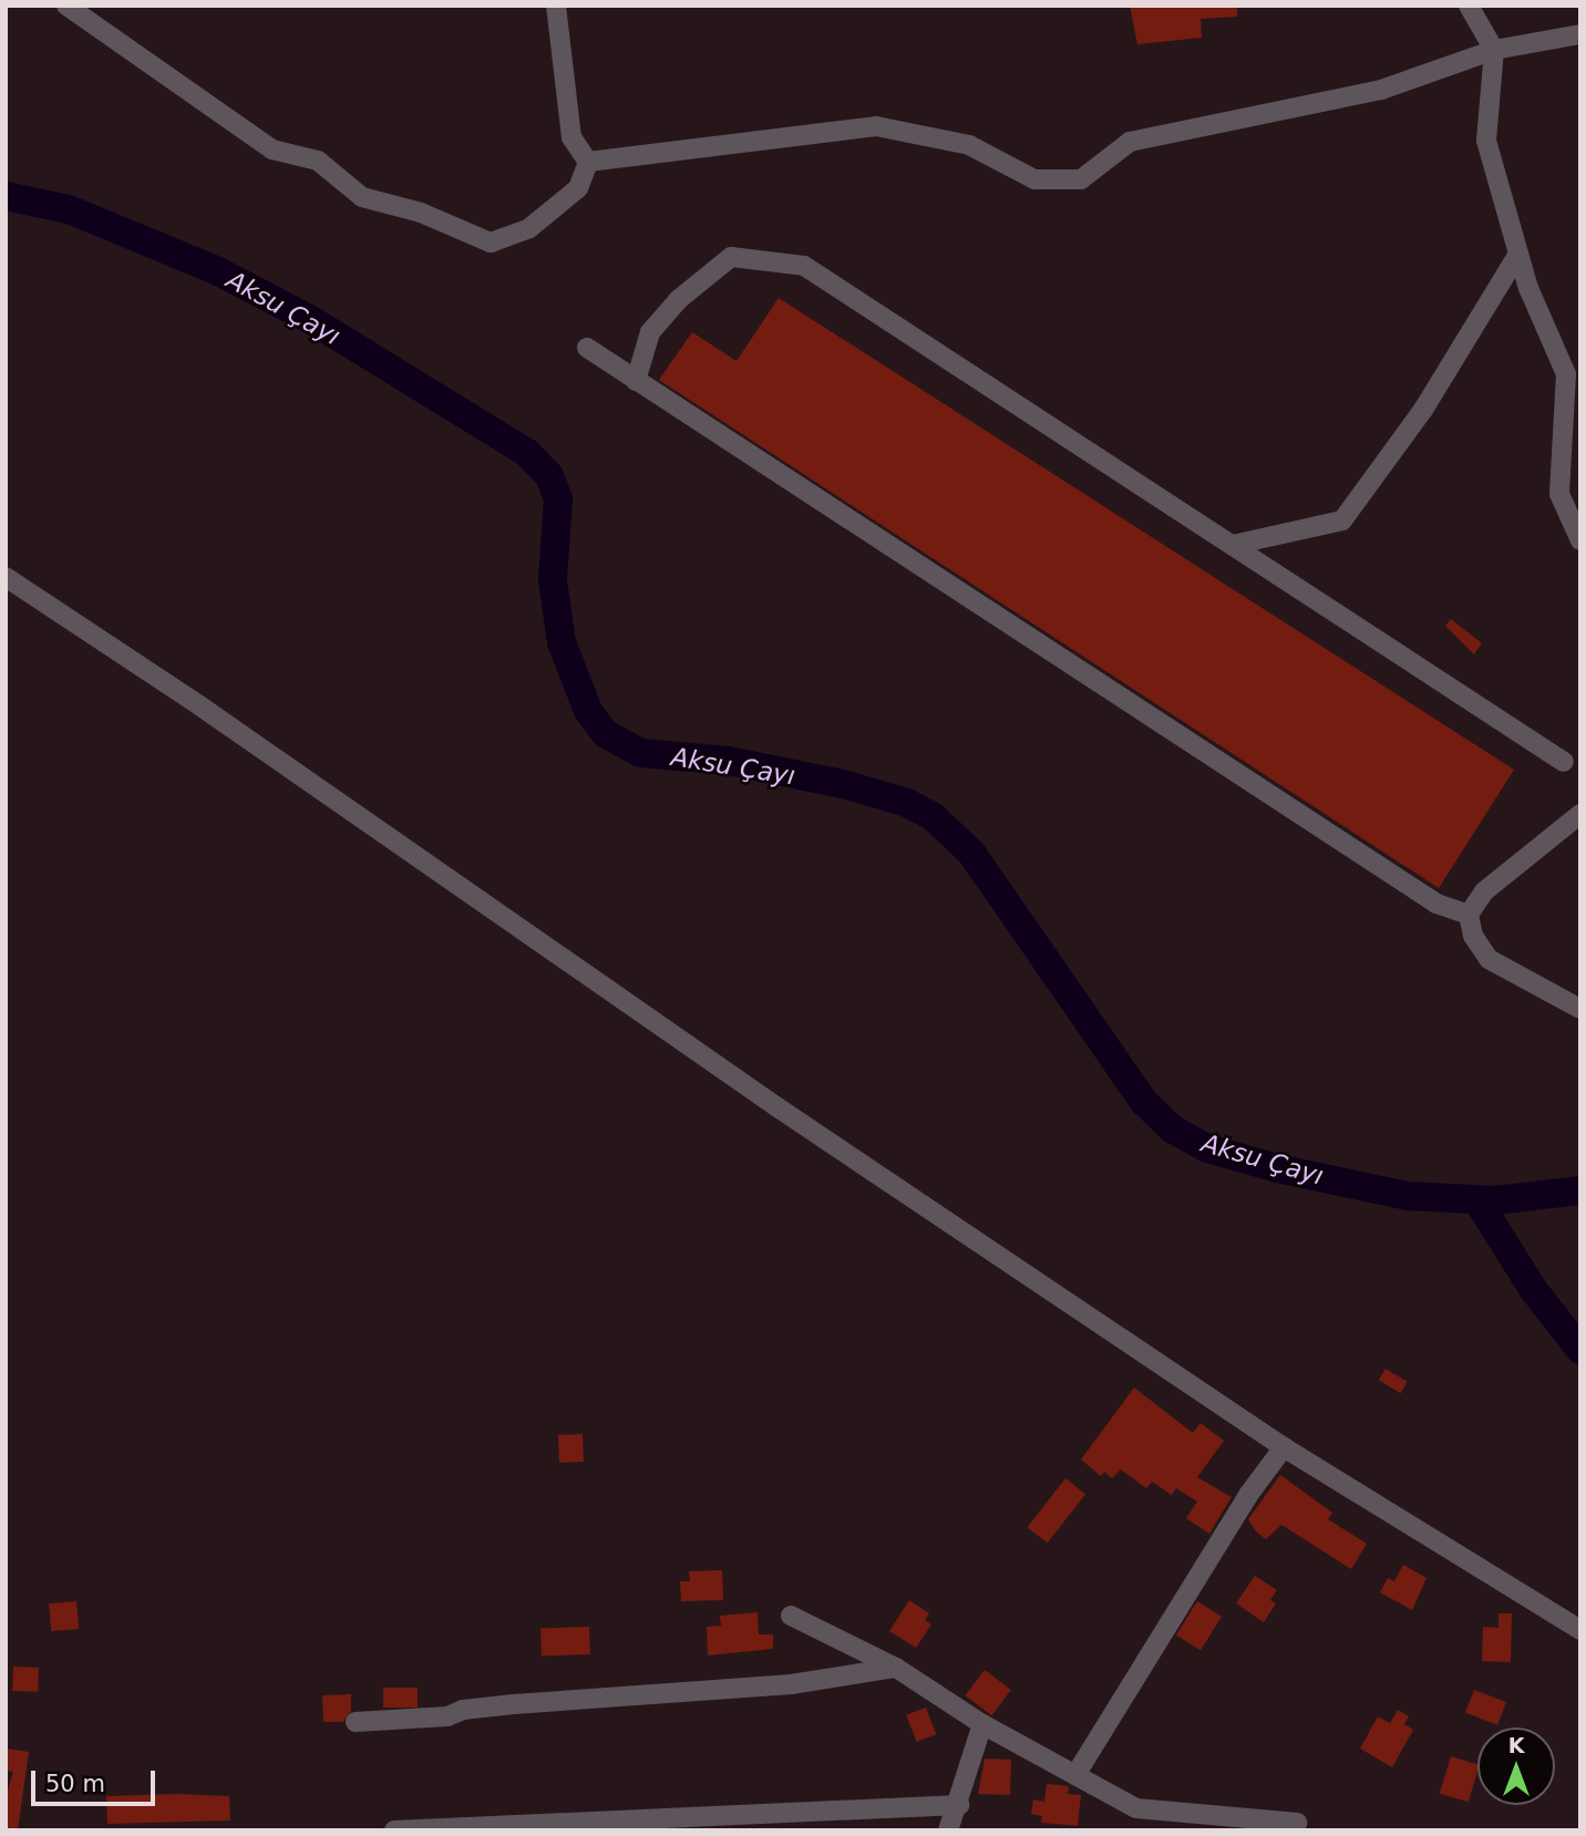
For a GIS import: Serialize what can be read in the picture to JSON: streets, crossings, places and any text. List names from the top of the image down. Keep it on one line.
{"water":["Aksu Çayı"],"scale_bar":"50 m","north":"top"}
